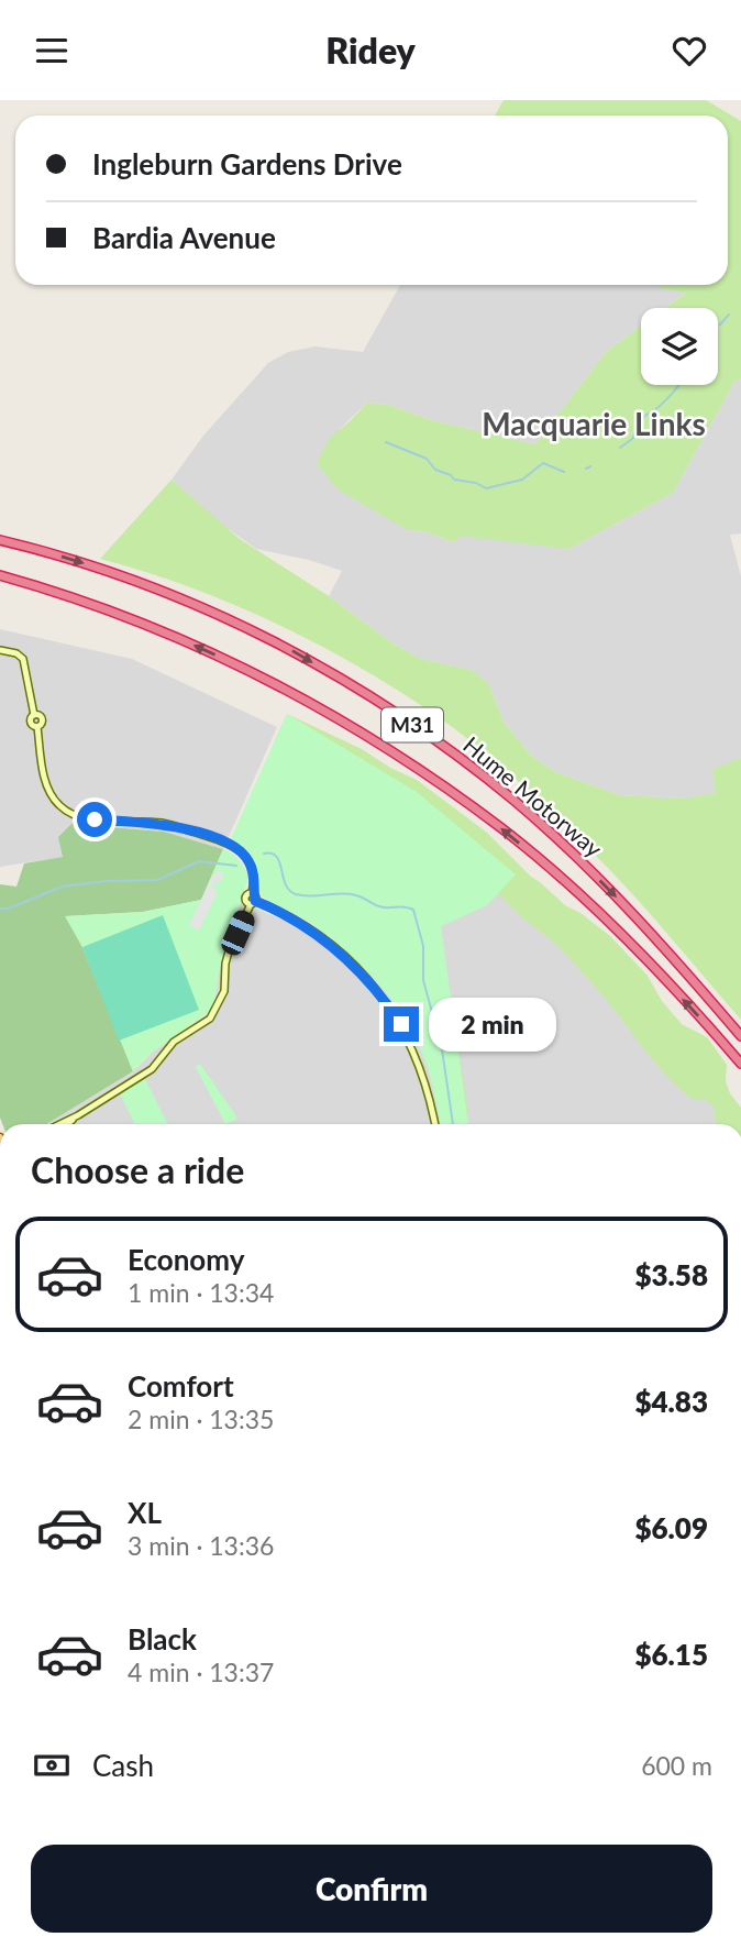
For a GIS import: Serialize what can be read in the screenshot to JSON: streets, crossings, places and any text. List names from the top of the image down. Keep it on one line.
{"streets":{"highway":["M31","Hume Motorway"]},"districts":["Macquarie Links"],"page":{"header":"Ridey","banner":["Ingleburn Gardens Drive","Bardia Avenue"],"bubble":"2 min","heading":"Choose a ride","list":[{"name":"Economy","note":"1 min · 13:34","value":"$3.58"},{"name":"Comfort","note":"2 min · 13:35","value":"$4.83"},{"name":"XL","note":"3 min · 13:36","value":"$6.09"},{"name":"Black","note":"4 min · 13:37","value":"$6.15"}],"pay":["Cash","600 m"],"buttons":"Confirm"}}
